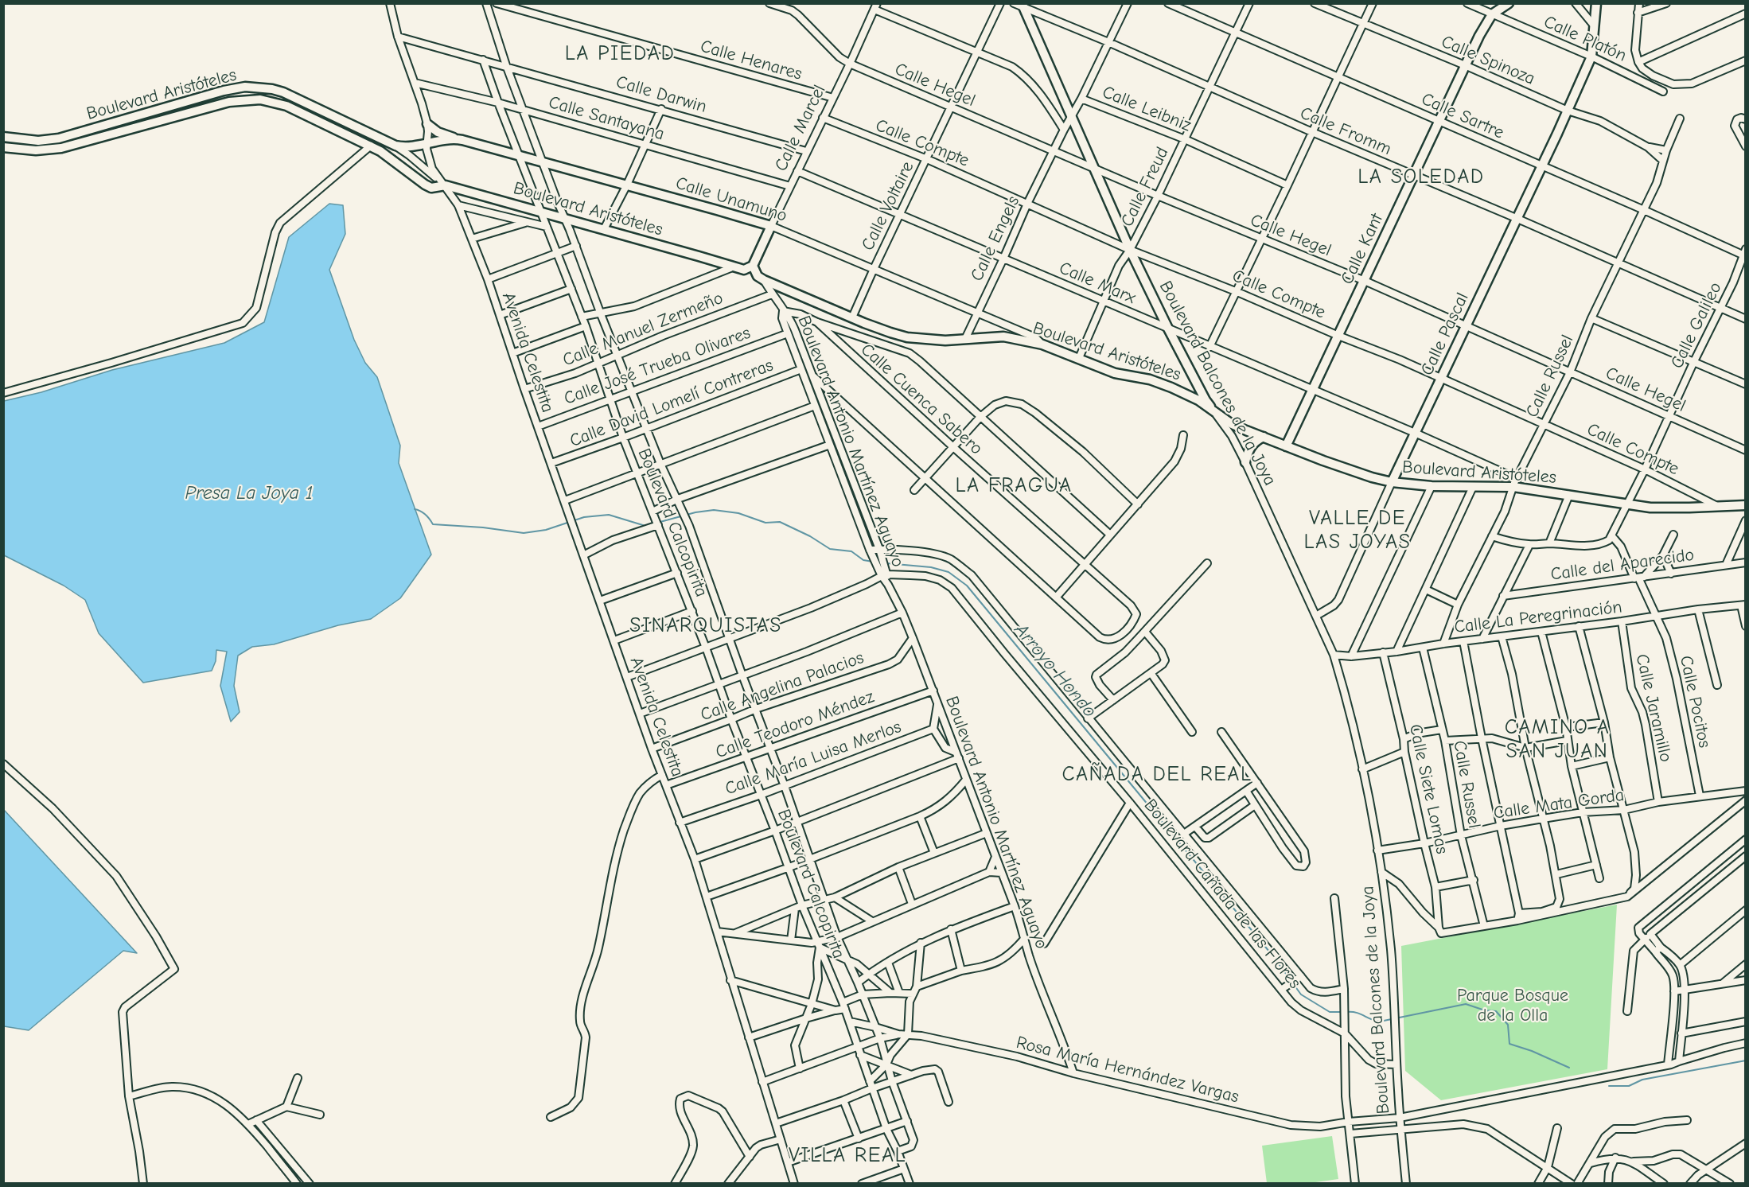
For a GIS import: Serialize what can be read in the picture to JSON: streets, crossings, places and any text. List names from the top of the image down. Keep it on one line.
{"streets":{"street":["Calle Platón","Calle Henares","Calle Spinoza","Calle Hegel","Boulevard Aristóteles","Calle Darwin","Calle Leibniz","Calle Sartre","Calle Santayana","Calle Marcel","Calle Fromm","Calle Compte","Calle Freud","Calle Unamuno","Calle Voltaire","Calle Engels","Calle Kant","Calle Marx","Calle Galileo","Calle Manuel Zermeño","Calle Pascal","Avenida Celestita","Calle José Trueba Olivares","Calle Russel","Boulevard Balcones de la Joya","Calle Cuenca Sabero","Calle David Lomelí Contreras","Boulevard Antonio Martínez Aguayo","Boulevard Calcopirita","Calle del Aparecido","Calle La Peregrinación","Calle Angelina Palacios","Calle Pocitos","Calle Jaramillo","Calle Teodoro Méndez","Calle María Luisa Merlos","Calle Siete Lomas","Calle Mata Gorda","Boulevard Cañada de las Flores","Rosa María Hernández Vargas"]},"crossings":[["Calle Platón","Calle Kant"],["Calle Platón","Calle Pascal"],["Calle Henares","Calle Marcel"],["Calle Spinoza","Calle Kant"],["Calle Spinoza","Calle Pascal"],["Calle Spinoza","Calle Russel"],["Calle Hegel","Calle Marcel"],["Calle Hegel","Calle Freud"],["Calle Hegel","Calle Voltaire"],["Calle Hegel","Calle Engels"],["Calle Hegel","Calle Kant"],["Calle Hegel","Calle Galileo"],["Calle Hegel","Calle Pascal"],["Calle Hegel","Calle Russel"],["Calle Hegel","Boulevard Balcones de la Joya"],["Boulevard Aristóteles","Calle Marcel"],["Boulevard Aristóteles","Calle Compte"],["Boulevard Aristóteles","Calle Freud"],["Boulevard Aristóteles","Calle Unamuno"],["Boulevard Aristóteles","Calle Voltaire"],["Boulevard Aristóteles","Calle Engels"],["Boulevard Aristóteles","Calle Kant"],["Boulevard Aristóteles","Calle Galileo"],["Boulevard Aristóteles","Calle Pascal"],["Boulevard Aristóteles","Avenida Celestita"],["Boulevard Aristóteles","Calle Russel"],["Boulevard Aristóteles","Boulevard Balcones de la Joya"],["Boulevard Aristóteles","Boulevard Antonio Martínez Aguayo"],["Boulevard Aristóteles","Boulevard Calcopirita"],["Calle Darwin","Calle Marcel"],["Calle Darwin","Boulevard Calcopirita"],["Calle Leibniz","Calle Freud"],["Calle Leibniz","Calle Engels"],["Calle Leibniz","Boulevard Balcones de la Joya"],["Calle Sartre","Calle Freud"],["Calle Sartre","Calle Kant"],["Calle Sartre","Calle Galileo"],["Calle Sartre","Calle Pascal"],["Calle Sartre","Calle Russel"],["Calle Santayana","Calle Marcel"],["Calle Santayana","Boulevard Calcopirita"],["Calle Marcel","Calle Compte"],["Calle Marcel","Calle Unamuno"],["Calle Marcel","Calle Marx"],["Calle Fromm","Calle Freud"],["Calle Fromm","Calle Kant"],["Calle Fromm","Calle Galileo"],["Calle Fromm","Calle Pascal"],["Calle Fromm","Calle Russel"],["Calle Fromm","Boulevard Balcones de la Joya"],["Calle Compte","Calle Freud"],["Calle Compte","Calle Voltaire"],["Calle Compte","Calle Engels"],["Calle Compte","Calle Kant"],["Calle Compte","Calle Galileo"],["Calle Compte","Calle Pascal"],["Calle Compte","Calle Russel"],["Calle Compte","Boulevard Balcones de la Joya"],["Calle Freud","Calle Marx"],["Calle Freud","Boulevard Balcones de la Joya"],["Calle Unamuno","Calle Voltaire"],["Calle Unamuno","Calle Engels"],["Calle Unamuno","Boulevard Calcopirita"],["Calle Voltaire","Calle Marx"],["Calle Engels","Calle Marx"],["Calle Kant","Calle Marx"],["Calle Marx","Calle Pascal"],["Calle Marx","Calle Russel"],["Calle Marx","Boulevard Balcones de la Joya"],["Calle Galileo","Calle Pocitos"],["Calle Manuel Zermeño","Avenida Celestita"],["Calle Manuel Zermeño","Boulevard Antonio Martínez Aguayo"],["Calle Manuel Zermeño","Boulevard Calcopirita"],["Calle Pascal","Boulevard Balcones de la Joya"],["Avenida Celestita","Calle José Trueba Olivares"],["Avenida Celestita","Calle David Lomelí Contreras"],["Avenida Celestita","Calle Angelina Palacios"],["Avenida Celestita","Calle Teodoro Méndez"],["Avenida Celestita","Calle María Luisa Merlos"],["Calle José Trueba Olivares","Boulevard Antonio Martínez Aguayo"],["Calle José Trueba Olivares","Boulevard Calcopirita"],["Calle Russel","Calle La Peregrinación"],["Calle Russel","Calle Mata Gorda"],["Boulevard Balcones de la Joya","Calle La Peregrinación"],["Boulevard Balcones de la Joya","Calle Mata Gorda"],["Boulevard Balcones de la Joya","Boulevard Cañada de las Flores"],["Boulevard Balcones de la Joya","Rosa María Hernández Vargas"],["Calle David Lomelí Contreras","Boulevard Antonio Martínez Aguayo"],["Calle David Lomelí Contreras","Boulevard Calcopirita"],["Boulevard Antonio Martínez Aguayo","Calle Angelina Palacios"],["Boulevard Antonio Martínez Aguayo","Calle Teodoro Méndez"],["Boulevard Antonio Martínez Aguayo","Boulevard Cañada de las Flores"],["Boulevard Antonio Martínez Aguayo","Rosa María Hernández Vargas"],["Boulevard Calcopirita","Calle Angelina Palacios"],["Boulevard Calcopirita","Calle Teodoro Méndez"],["Boulevard Calcopirita","Calle María Luisa Merlos"],["Boulevard Calcopirita","Rosa María Hernández Vargas"],["Calle del Aparecido","Calle Pocitos"],["Calle La Peregrinación","Calle Pocitos"],["Calle La Peregrinación","Calle Jaramillo"],["Calle La Peregrinación","Calle Siete Lomas"],["Calle Pocitos","Calle Mata Gorda"],["Calle Jaramillo","Calle Mata Gorda"],["Calle Siete Lomas","Calle Mata Gorda"]],"districts":["LA PIEDAD","LA SOLEDAD","LA FRAGUA","VALLE DE LAS JOYAS","SINARQUISTAS","CAMINO A SAN JUAN","CAÑADA DEL REAL","VILLA REAL"],"water":["Presa La Joya 1","Arroyo Hondo"],"parks":["Parque Bosque de la Olla"]}
